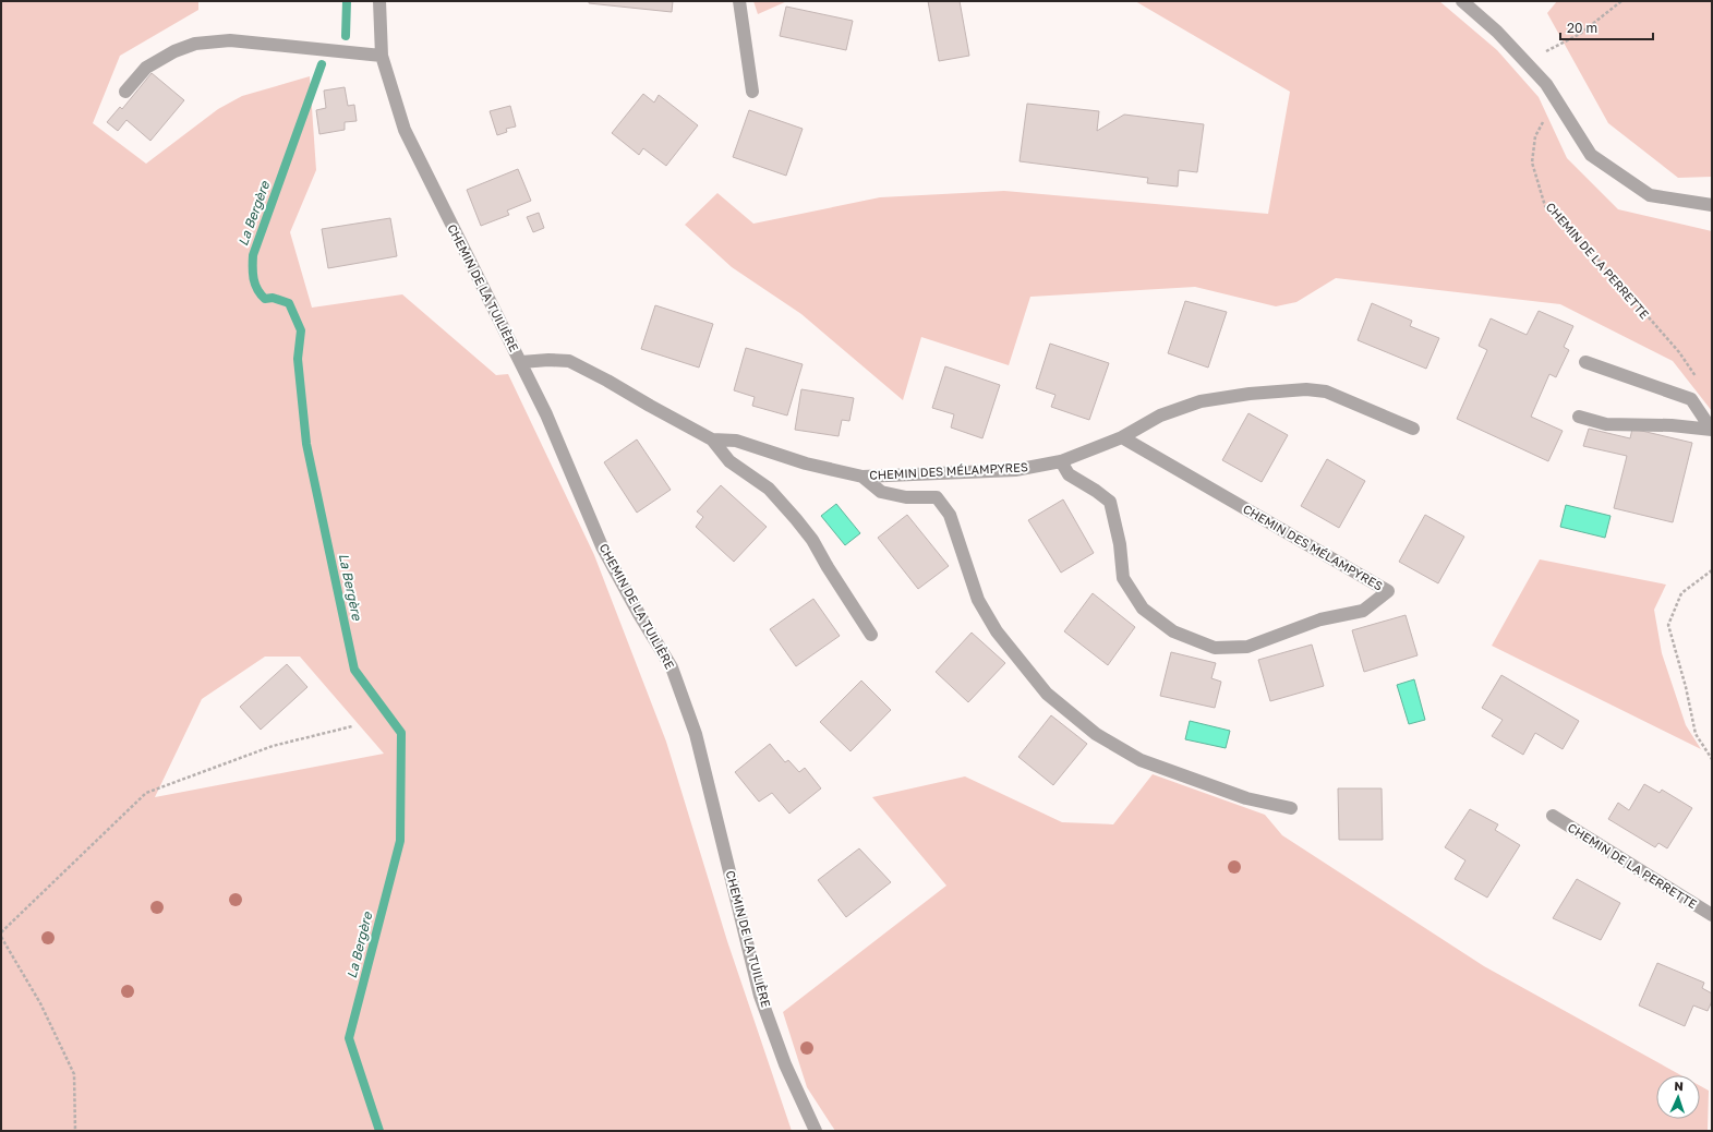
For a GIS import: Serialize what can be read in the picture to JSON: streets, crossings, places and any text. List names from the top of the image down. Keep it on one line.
{"streets":{"street":["CHEMIN DE LA PERRETTE","CHEMIN DE LA TUILIÈRE","CHEMIN DES MÉLAMPYRES"]},"crossings":[["CHEMIN DE LA TUILIÈRE","CHEMIN DES MÉLAMPYRES"]],"water":["La Bergère"],"scale_bar":"20 m","north":"top"}
